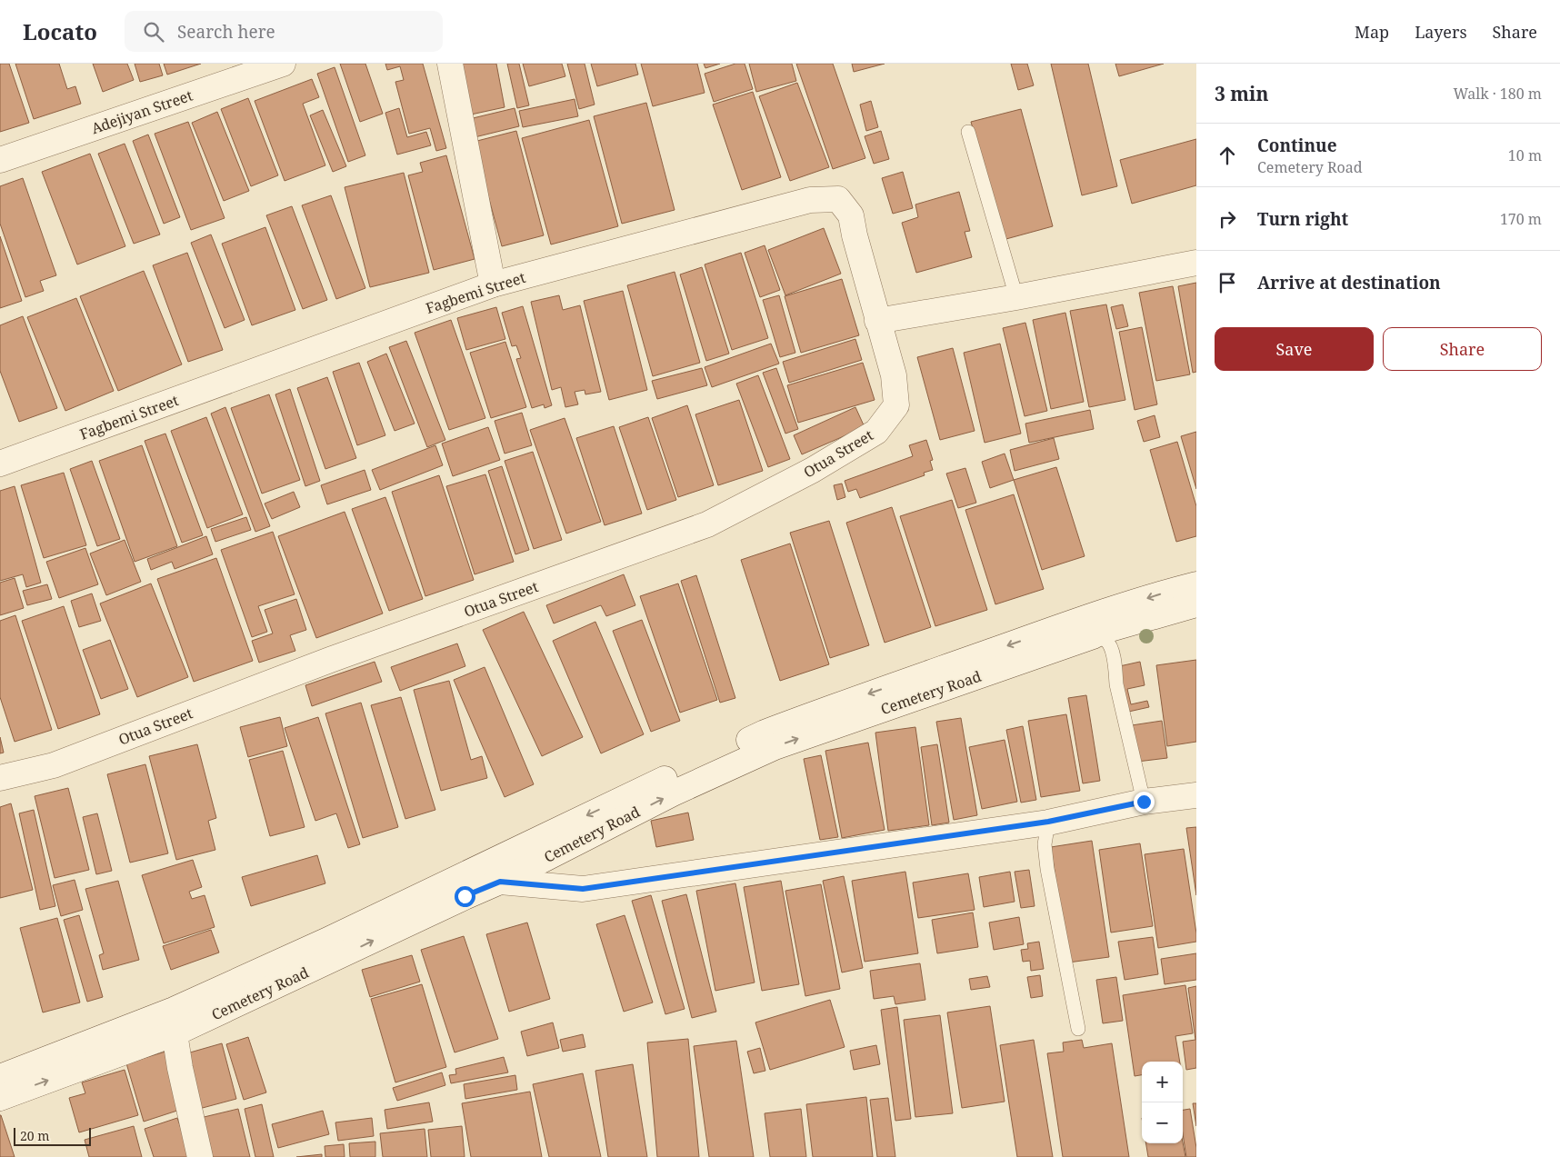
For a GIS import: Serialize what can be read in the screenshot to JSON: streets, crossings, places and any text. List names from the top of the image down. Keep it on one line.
{"streets":{"street":["Adejiyan Street","Fagbemi Street","Otua Street","Cemetery Road"]},"crossings":[["Fagbemi Street","Otua Street"]],"scale_bar":"20 m","page":{"header":"Locato","search":"Search here","nav":["Map","Layers","Share"],"heading":["3 min","Walk · 180 m"],"list":[["Continue","Cemetery Road","10 m"],["Turn right","170 m"],"Arrive at destination"],"buttons":["Save","Share"],"map_buttons":["+","−"],"scale":"20 m"}}
